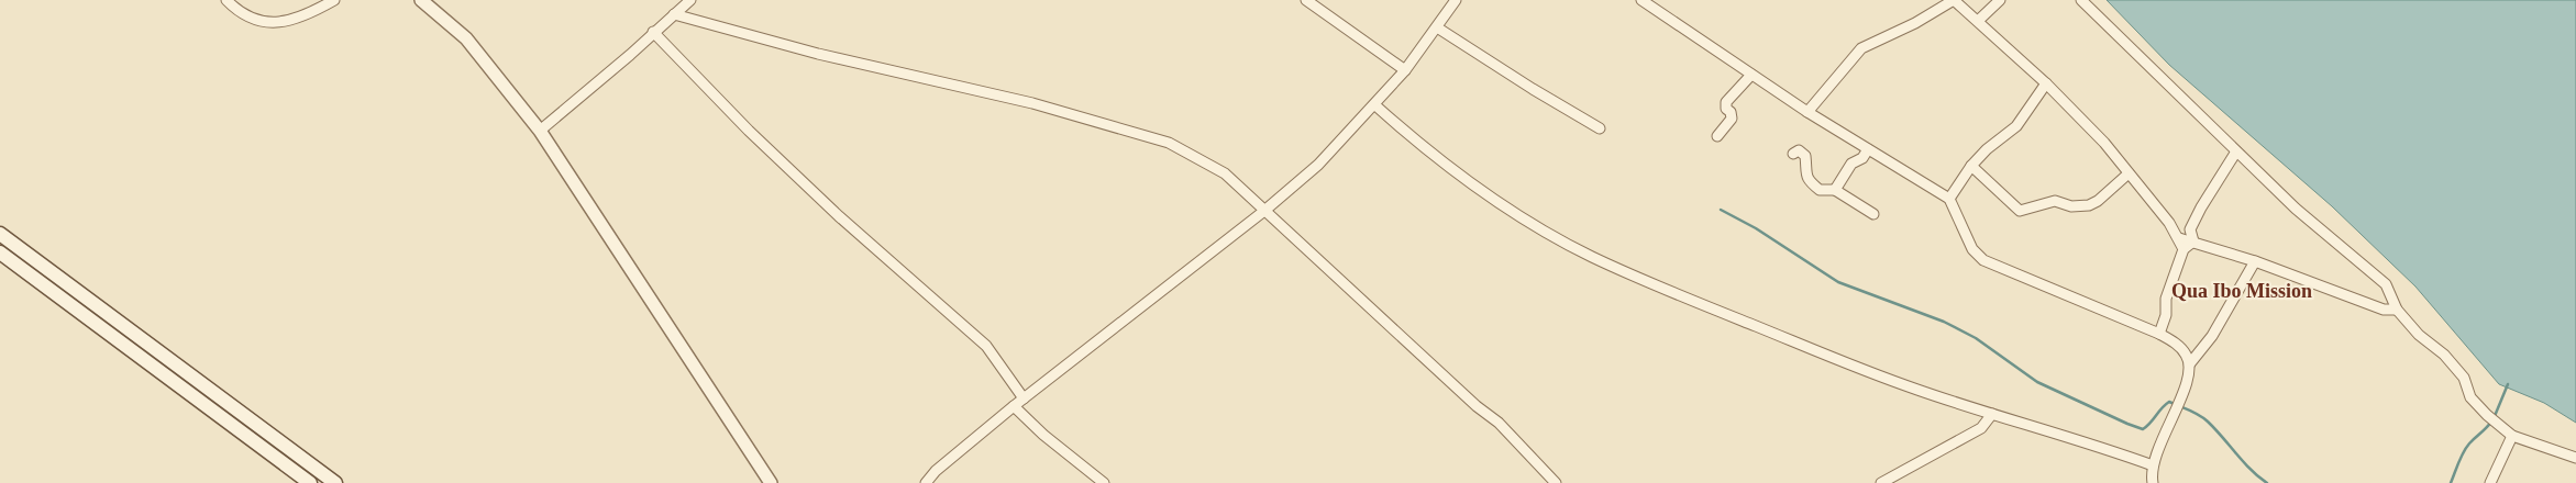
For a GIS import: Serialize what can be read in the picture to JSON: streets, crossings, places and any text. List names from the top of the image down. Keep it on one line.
{"districts":["Qua Ibo Mission"]}
